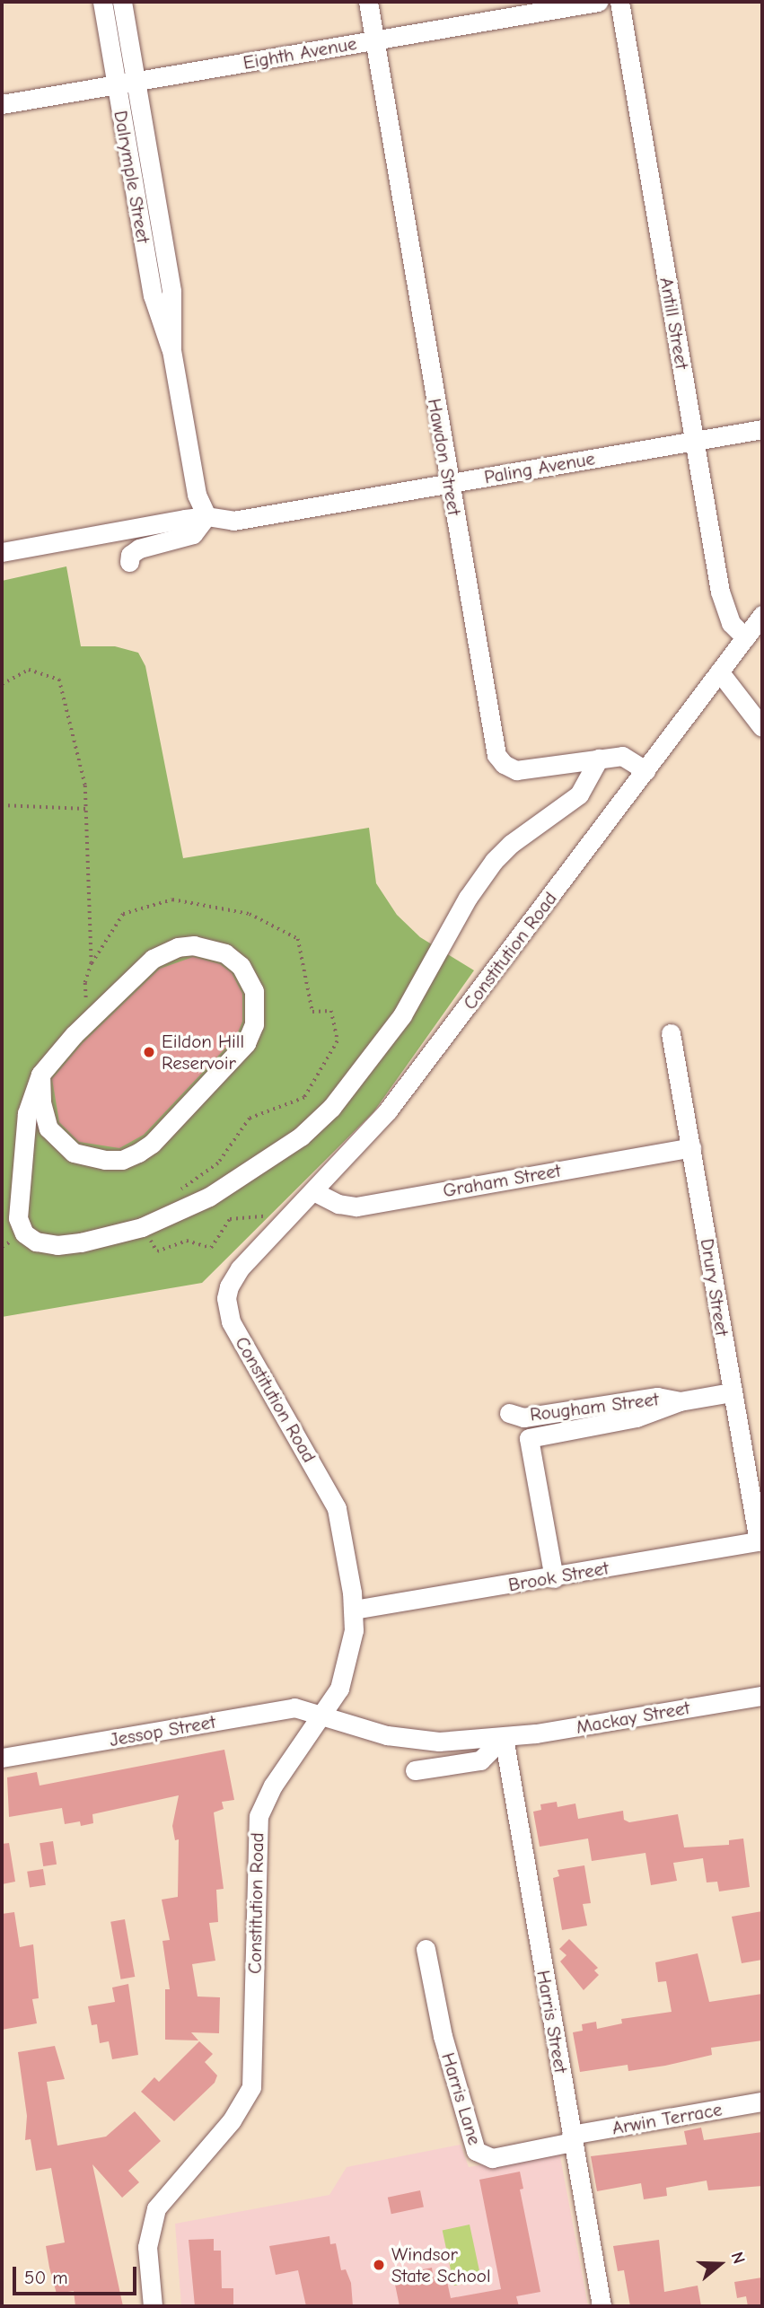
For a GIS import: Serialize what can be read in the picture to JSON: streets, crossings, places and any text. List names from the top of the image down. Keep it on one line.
{"streets":{"street":["Eighth Avenue","Dalrymple Street","Antill Street","Hawdon Street","Paling Avenue","Constitution Road","Graham Street","Drury Street","Rougham Street","Brook Street","Mackay Street","Jessop Street","Harris Street","Harris Lane","Arwin Terrace"]},"crossings":[["Eighth Avenue","Dalrymple Street"],["Eighth Avenue","Hawdon Street"],["Dalrymple Street","Paling Avenue"],["Antill Street","Paling Avenue"],["Antill Street","Constitution Road"],["Hawdon Street","Paling Avenue"],["Hawdon Street","Constitution Road"],["Constitution Road","Graham Street"],["Constitution Road","Brook Street"],["Constitution Road","Mackay Street"],["Constitution Road","Jessop Street"],["Graham Street","Drury Street"],["Drury Street","Rougham Street"],["Drury Street","Brook Street"],["Rougham Street","Brook Street"],["Mackay Street","Jessop Street"],["Mackay Street","Harris Street"],["Harris Street","Harris Lane"],["Harris Street","Arwin Terrace"],["Harris Lane","Arwin Terrace"]],"places":["Eildon Hill Reservoir","Windsor State School"],"scale_bar":"50 m","north":"right"}
